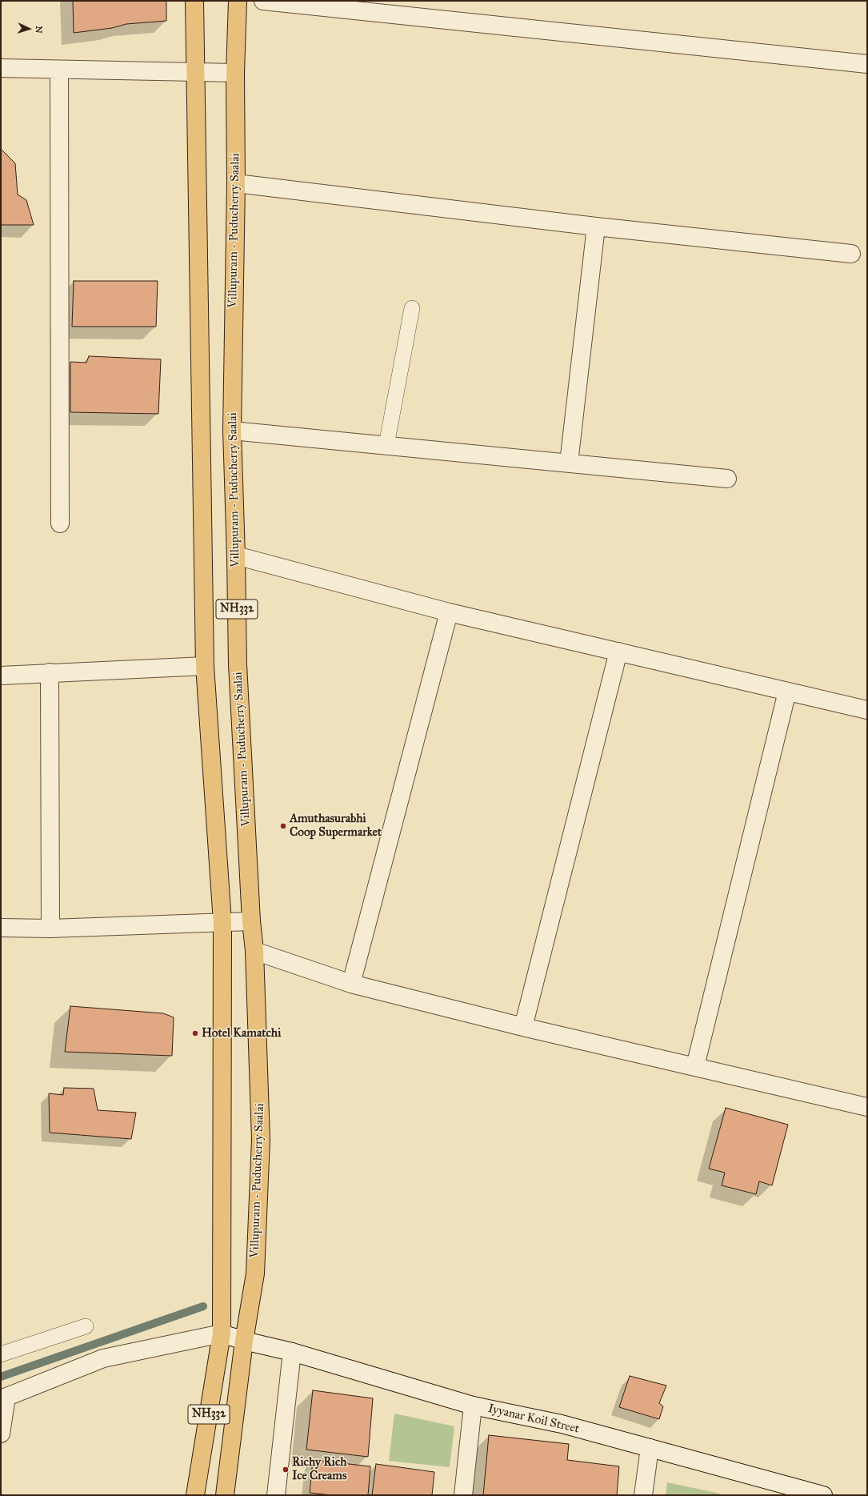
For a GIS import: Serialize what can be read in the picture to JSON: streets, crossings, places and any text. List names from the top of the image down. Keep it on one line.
{"streets":{"highway":["Villupuram - Puducherry Saalai","NH332"],"street":["Iyyanar Koil Street"]},"crossings":[["Villupuram - Puducherry Saalai","Iyyanar Koil Street"],["NH332","Iyyanar Koil Street"]],"places":["Amuthasurabhi Coop Supermarket","Hotel Kamatchi","Richy Rich Ice Creams"],"north":"right"}
